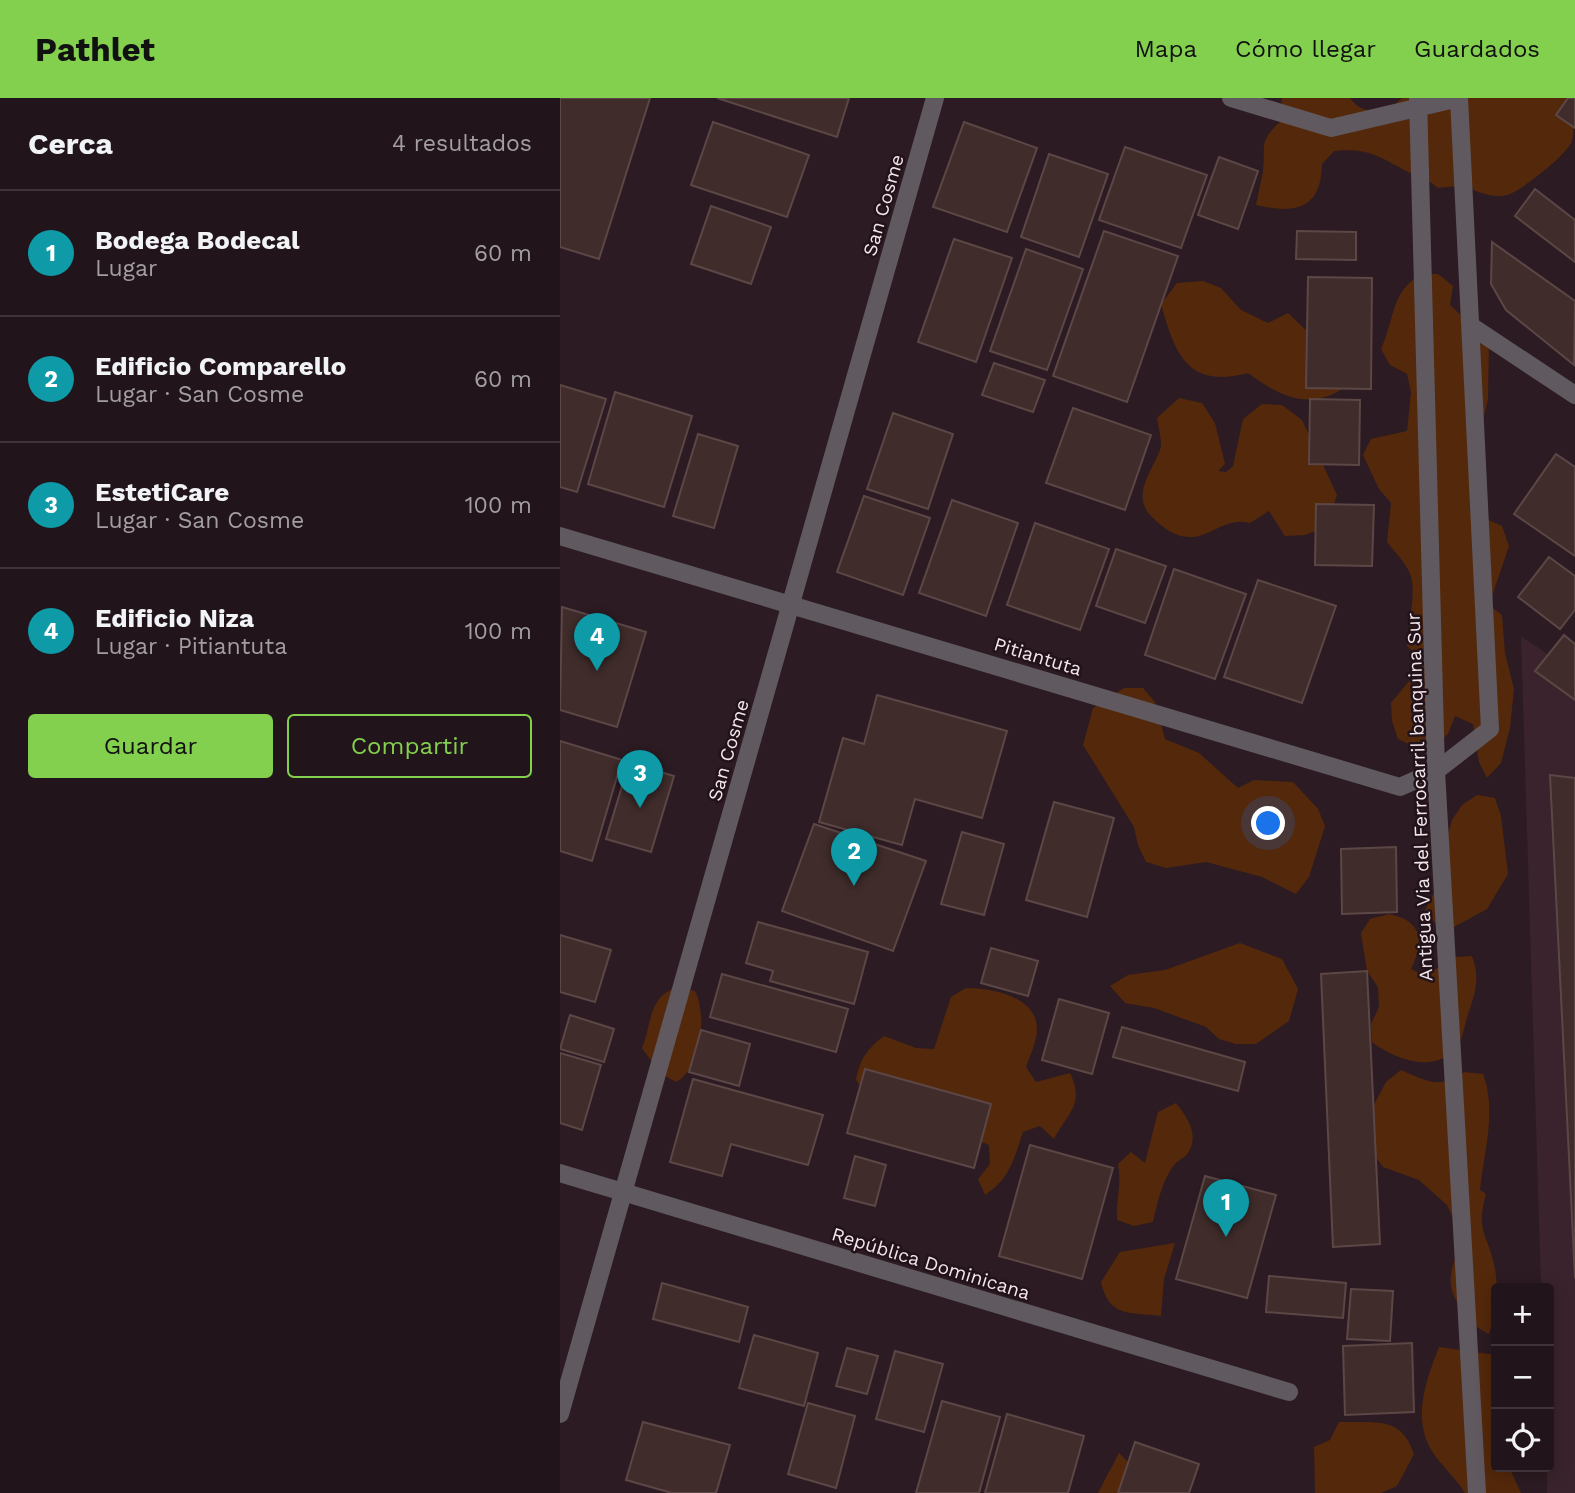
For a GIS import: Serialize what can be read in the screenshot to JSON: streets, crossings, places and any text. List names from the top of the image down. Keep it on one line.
{"streets":{"street":["San Cosme","Pitiantuta","Antigua Via del Ferrocarril banquina Sur","República Dominicana"]},"crossings":[["San Cosme","Pitiantuta"],["San Cosme","República Dominicana"],["Pitiantuta","Antigua Via del Ferrocarril banquina Sur"]],"page":{"header":"Pathlet","nav":["Mapa","Cómo llegar","Guardados"],"heading":["Cerca","4 resultados"],"list":[{"mark":"1","name":"Bodega Bodecal","note":"Lugar","value":"60 m"},{"mark":"2","name":"Edificio Comparello","note":"Lugar · San Cosme","value":"60 m"},{"mark":"3","name":"EstetiCare","note":"Lugar · San Cosme","value":"100 m"},{"mark":"4","name":"Edificio Niza","note":"Lugar · Pitiantuta","value":"100 m"}],"pins":["4","3","2","1"],"buttons":["Guardar","Compartir"],"map_buttons":["+","−"]}}
